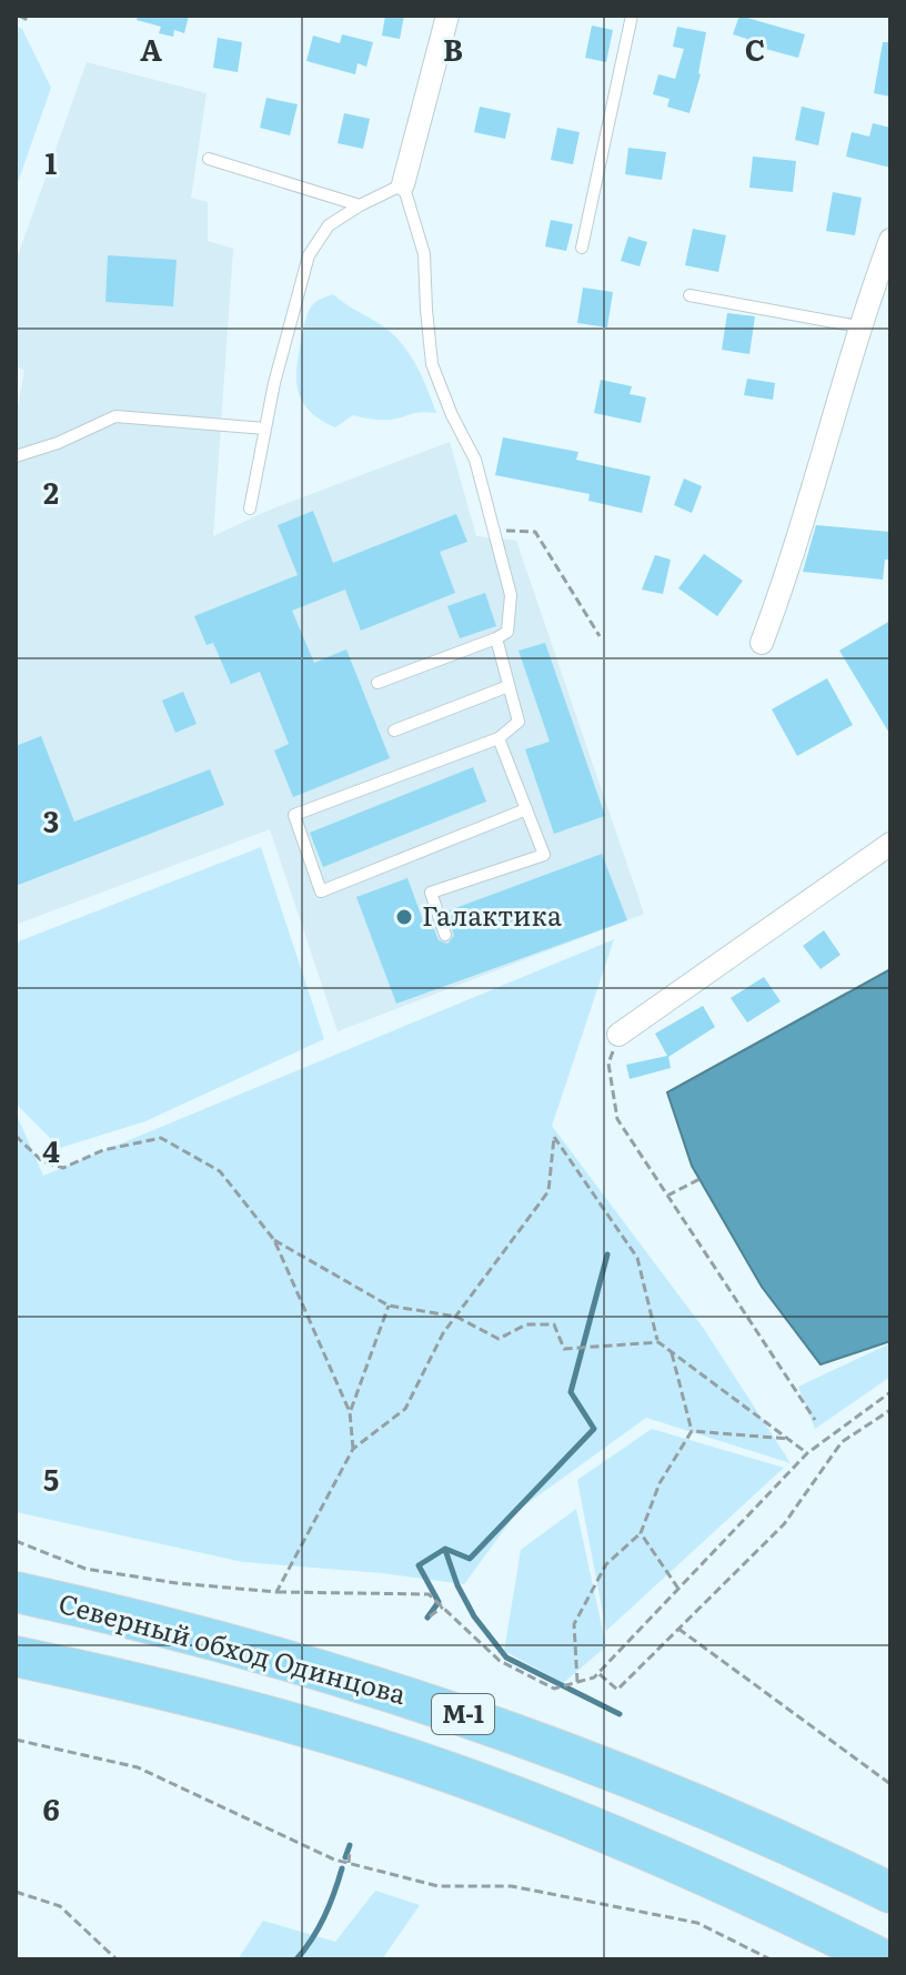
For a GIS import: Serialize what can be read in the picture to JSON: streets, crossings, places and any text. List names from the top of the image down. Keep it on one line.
{"streets":{"highway":["Северный обход Одинцова","М-1"]},"places":["Галактика"],"grid":{"columns":["A","B","C"],"rows":["1","2","3","4","5","6"]}}
